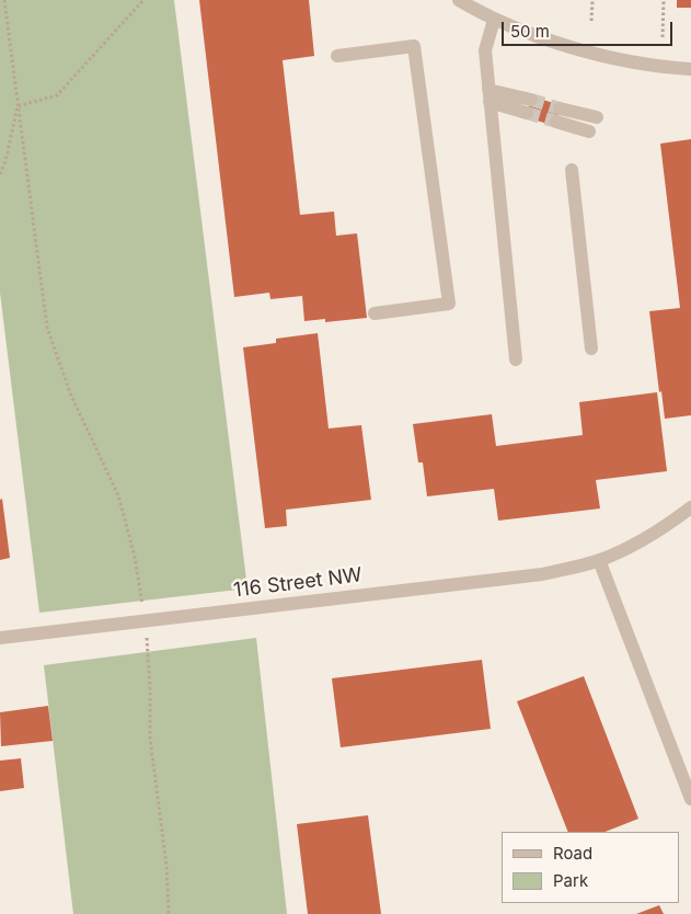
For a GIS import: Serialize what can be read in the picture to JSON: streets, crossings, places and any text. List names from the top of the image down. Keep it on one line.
{"streets":{"street":["116 Street NW"]},"legend":["Road","Park"],"scale_bar":"50 m"}
